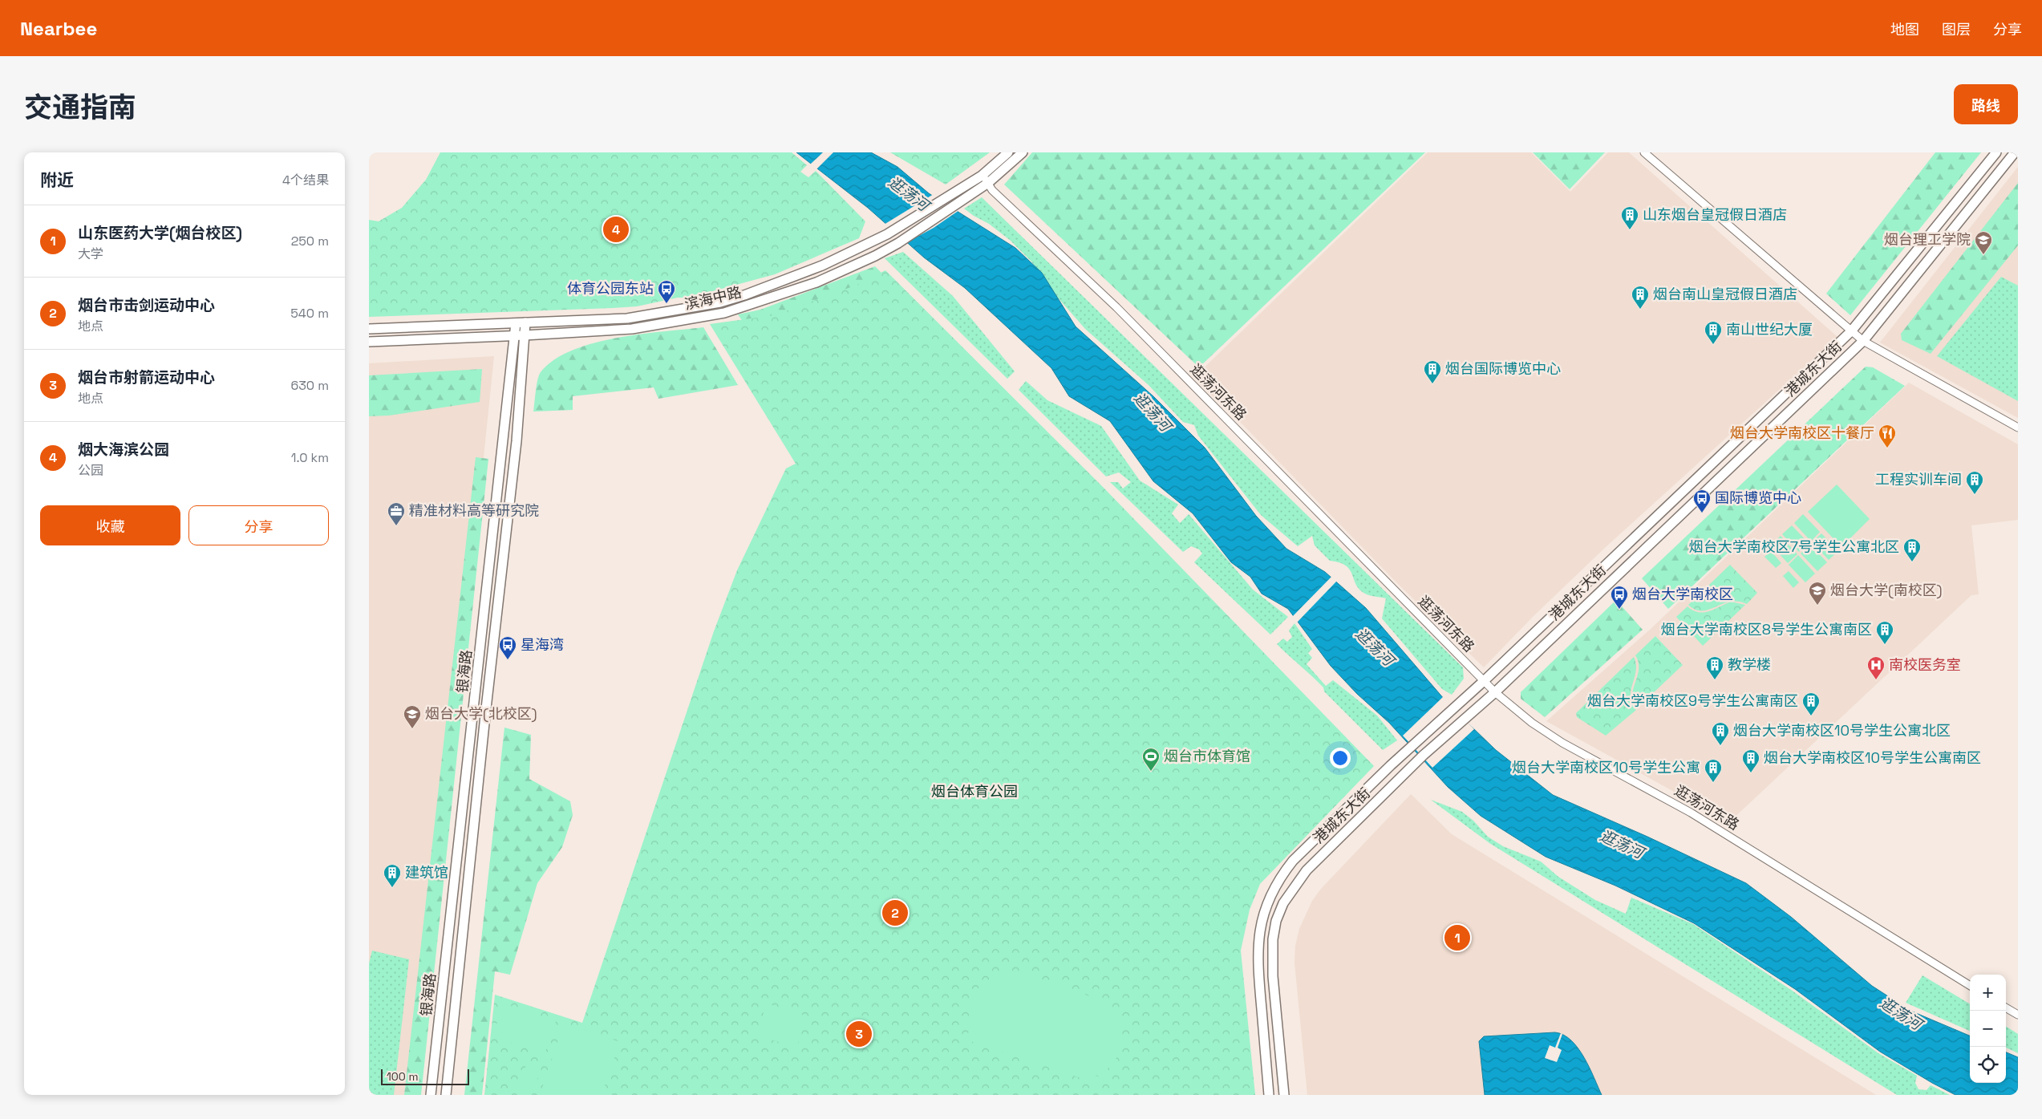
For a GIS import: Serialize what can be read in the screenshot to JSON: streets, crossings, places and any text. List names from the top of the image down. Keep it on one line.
{"streets":{"main road":["滨海中路","港城东大街","银海路"],"street":["逛荡河东路"]},"crossings":[["滨海中路","逛荡河东路"],["滨海中路","银海路"],["港城东大街","逛荡河东路"]],"water":["逛荡河"],"parks":["烟台体育公园"],"places":{"building":["山东烟台皇冠假日酒店","烟台南山皇冠假日酒店","南山世纪大厦","烟台国际博览中心","工程实训车间","烟台大学南校区7号学生公寓北区","烟台大学南校区8号学生公寓南区","教学楼","烟台大学南校区9号学生公寓南区","烟台大学南校区10号学生公寓北区","烟台大学南校区10号学生公寓南区","烟台大学南校区10号学生公寓","建筑馆"],"school or university":["烟台理工学院","烟台大学(南校区)","烟台大学(北校区)"],"bus stop":["体育公园东站","国际博览中心","烟台大学南校区","星海湾"],"restaurant":["烟台大学南校区十餐厅"],"office":["精准材料高等研究院"],"hospital":["南校医务室"],"sports":["烟台市体育馆"]},"scale_bar":"100 m","page":{"header":"Nearbee","nav":["地图","图层","分享"],"title":"交通指南","buttons":["路线",["收藏","分享"]],"heading":["附近","4个结果"],"list":[{"mark":"1","name":"山东医药大学(烟台校区)","note":"大学","value":"250 m"},{"mark":"2","name":"烟台市击剑运动中心","note":"地点","value":"540 m"},{"mark":"3","name":"烟台市射箭运动中心","note":"地点","value":"630 m"},{"mark":"4","name":"烟大海滨公园","note":"公园","value":"1.0 km"}],"pins":["4","2","1","3"],"map_buttons":["+","−"],"scale":"100 m"}}
